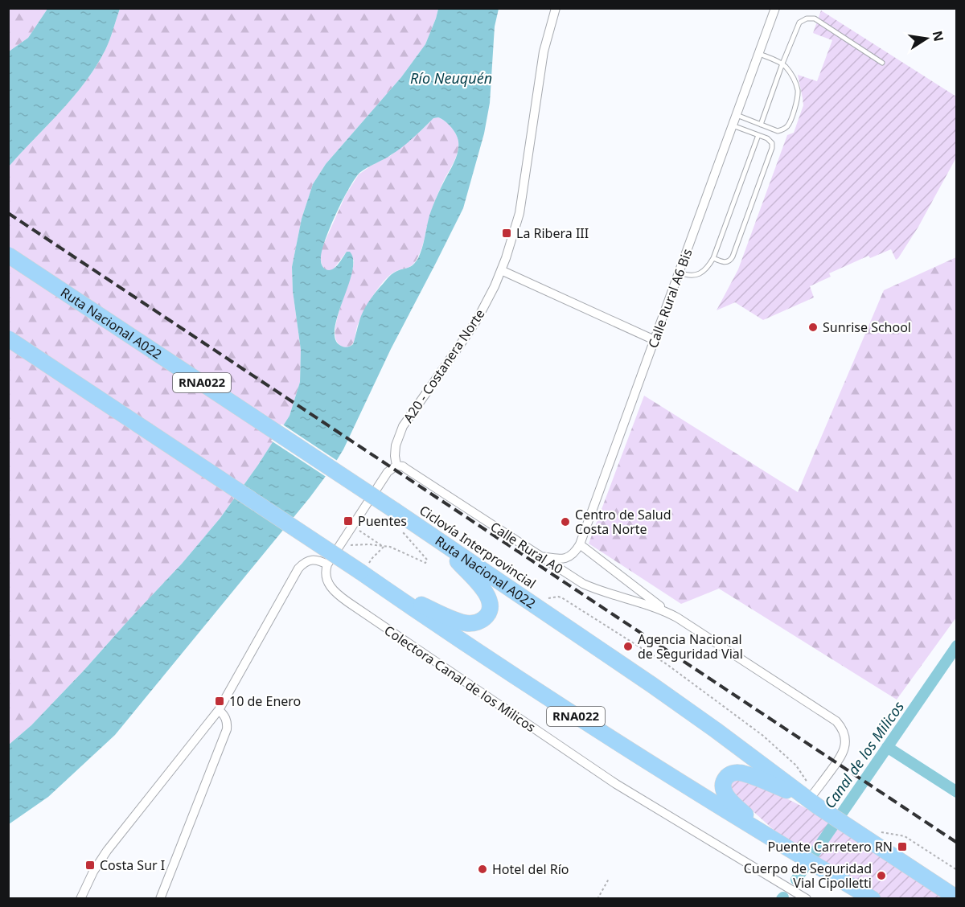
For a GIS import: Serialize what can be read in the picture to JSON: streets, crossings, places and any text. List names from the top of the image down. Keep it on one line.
{"streets":{"highway":["Ruta Nacional A022","RNA022"],"street":["Calle Rural A6 Bis","A20 - Costanera Norte","Calle Rural A0","Colectora Canal de los Milicos"],"path":["Ciclovía Interprovincial"]},"crossings":[["Calle Rural A6 Bis","Calle Rural A0"],["Ruta Nacional A022","Ciclovía Interprovincial"],["Ruta Nacional A022","Calle Rural A0"],["A20 - Costanera Norte","Calle Rural A0"],["Ciclovía Interprovincial","Calle Rural A0"]],"water":["Río Neuquén","Canal de los Milicos"],"places":{"transit":["La Ribera III","Puentes","10 de Enero","Puente Carretero RN","Costa Sur I"],"other":["Sunrise School","Centro de Salud Costa Norte","Agencia Nacional de Seguridad Vial","Hotel del Río","Cuerpo de Seguridad Vial Cipolletti"]},"north":"right"}
